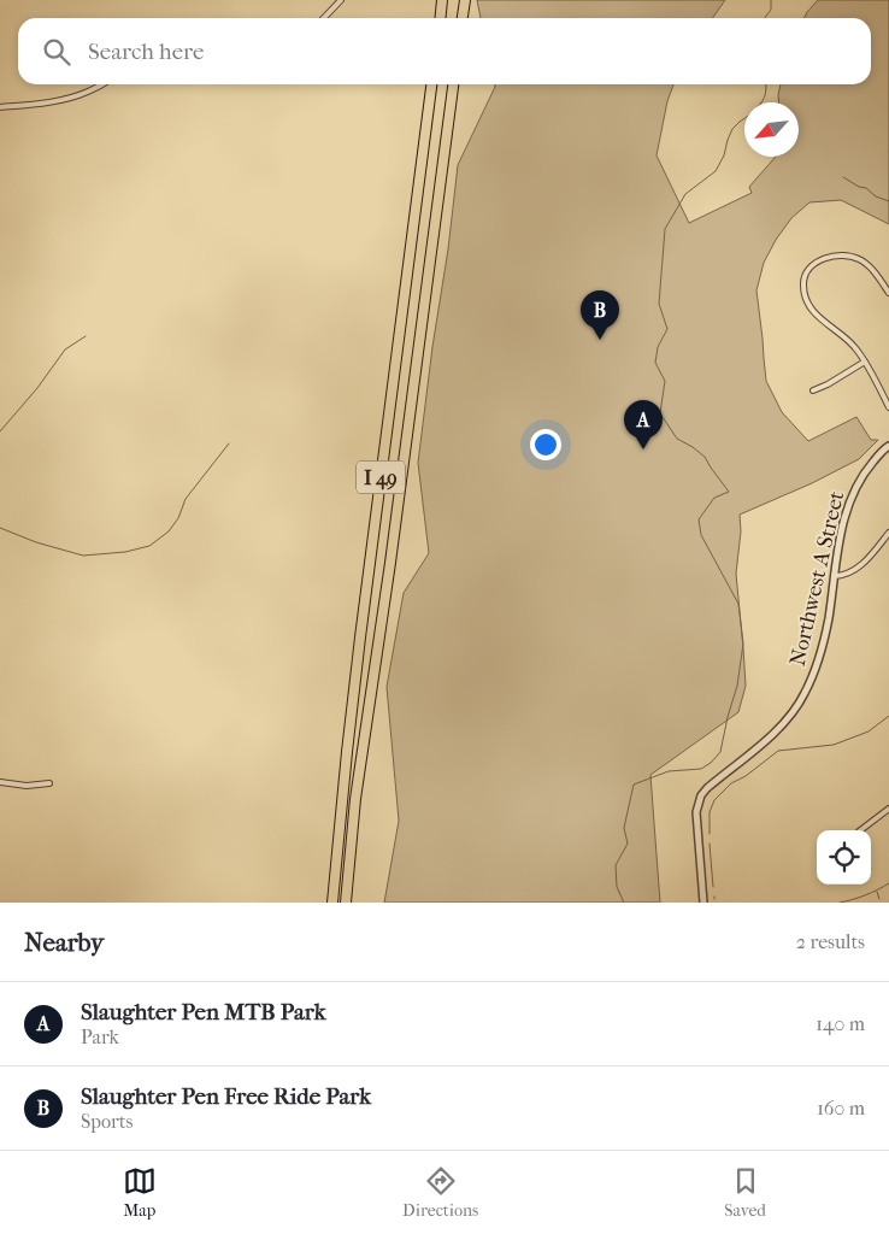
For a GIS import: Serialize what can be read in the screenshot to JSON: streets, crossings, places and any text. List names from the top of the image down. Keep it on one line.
{"streets":{"highway":["I 49"],"street":["Northwest A Street"]},"north":"bottom left","page":{"search":"Search here","pins":["B","A"],"heading":["Nearby","2 results"],"list":[{"mark":"A","name":"Slaughter Pen MTB Park","note":"Park","value":"140 m"},{"mark":"B","name":"Slaughter Pen Free Ride Park","note":"Sports","value":"160 m"}],"nav":["Map","Directions","Saved"]}}
